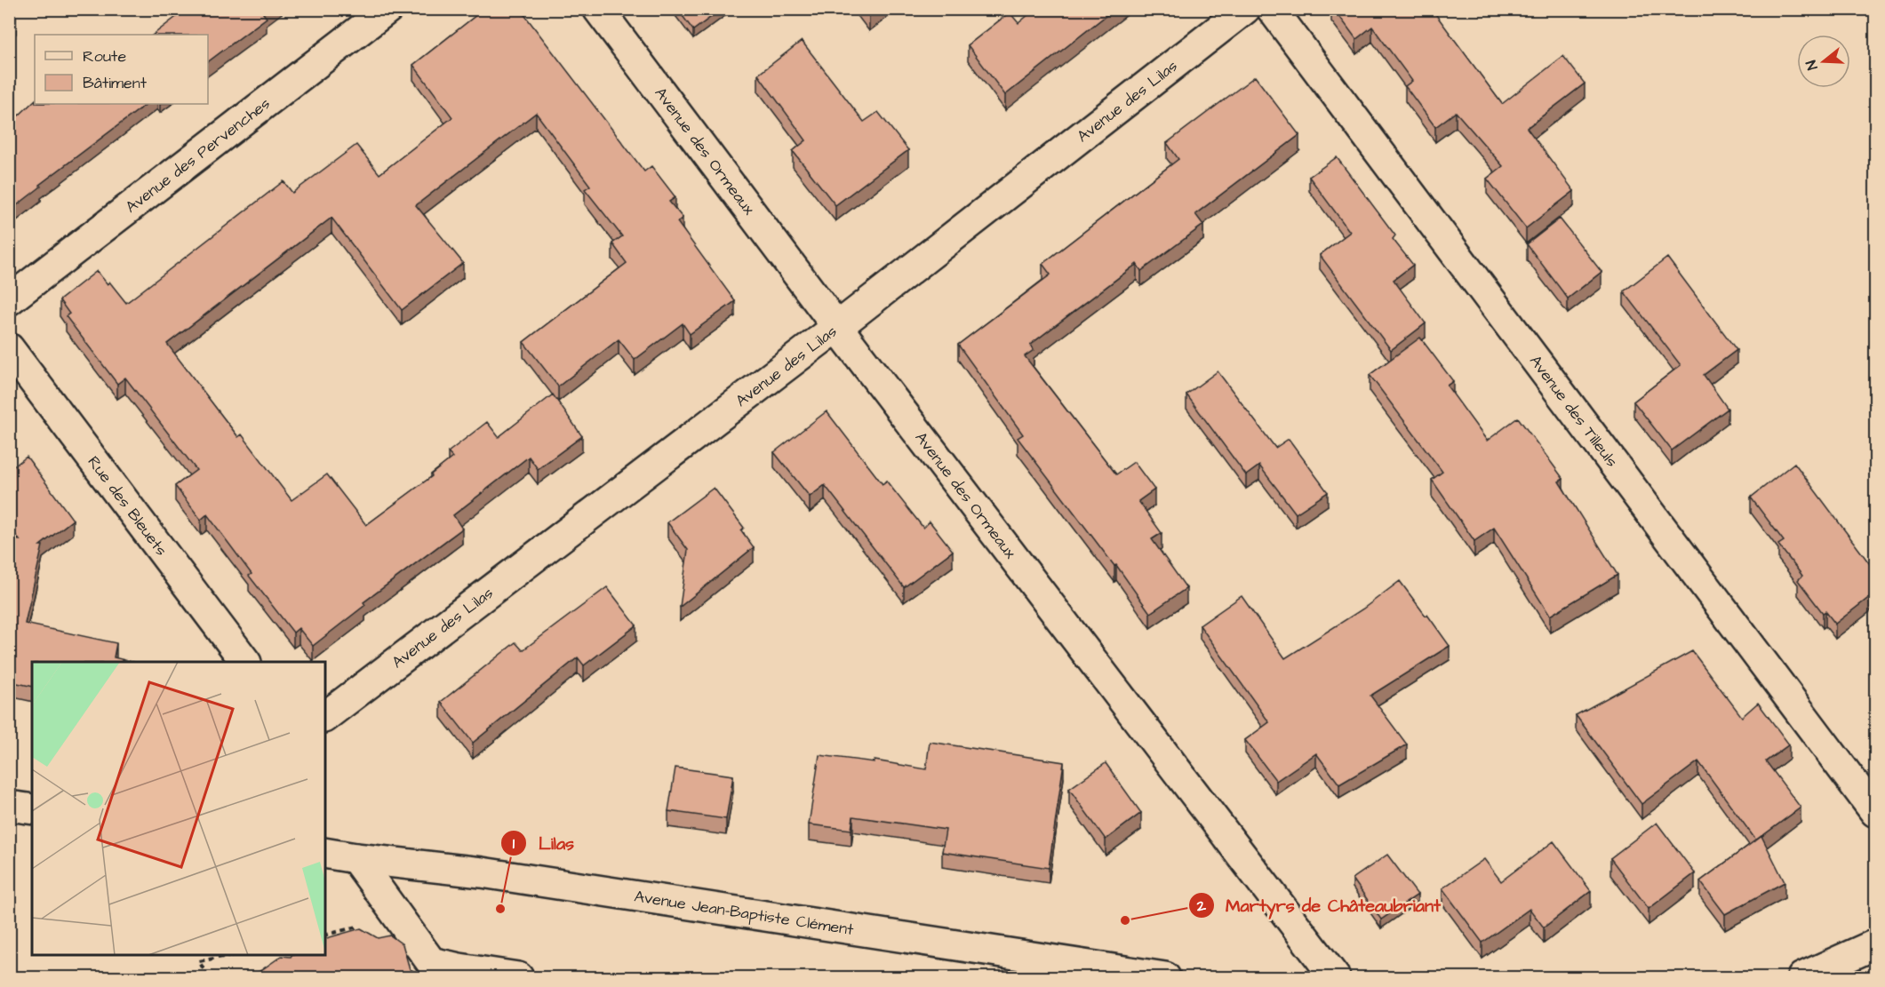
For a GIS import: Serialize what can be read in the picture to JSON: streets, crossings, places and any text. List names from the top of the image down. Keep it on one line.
{"streets":{"street":["Avenue des Lilas","Avenue des Ormeaux","Avenue des Pervenches","Avenue des Tilleuls","Rue des Bleuets","Avenue Jean-Baptiste Clément"]},"crossings":[["Avenue des Lilas","Avenue des Ormeaux"]],"places":["Lilas","Martyrs de Châteaubriant"],"legend":["Route","Bâtiment"],"north":"left"}
